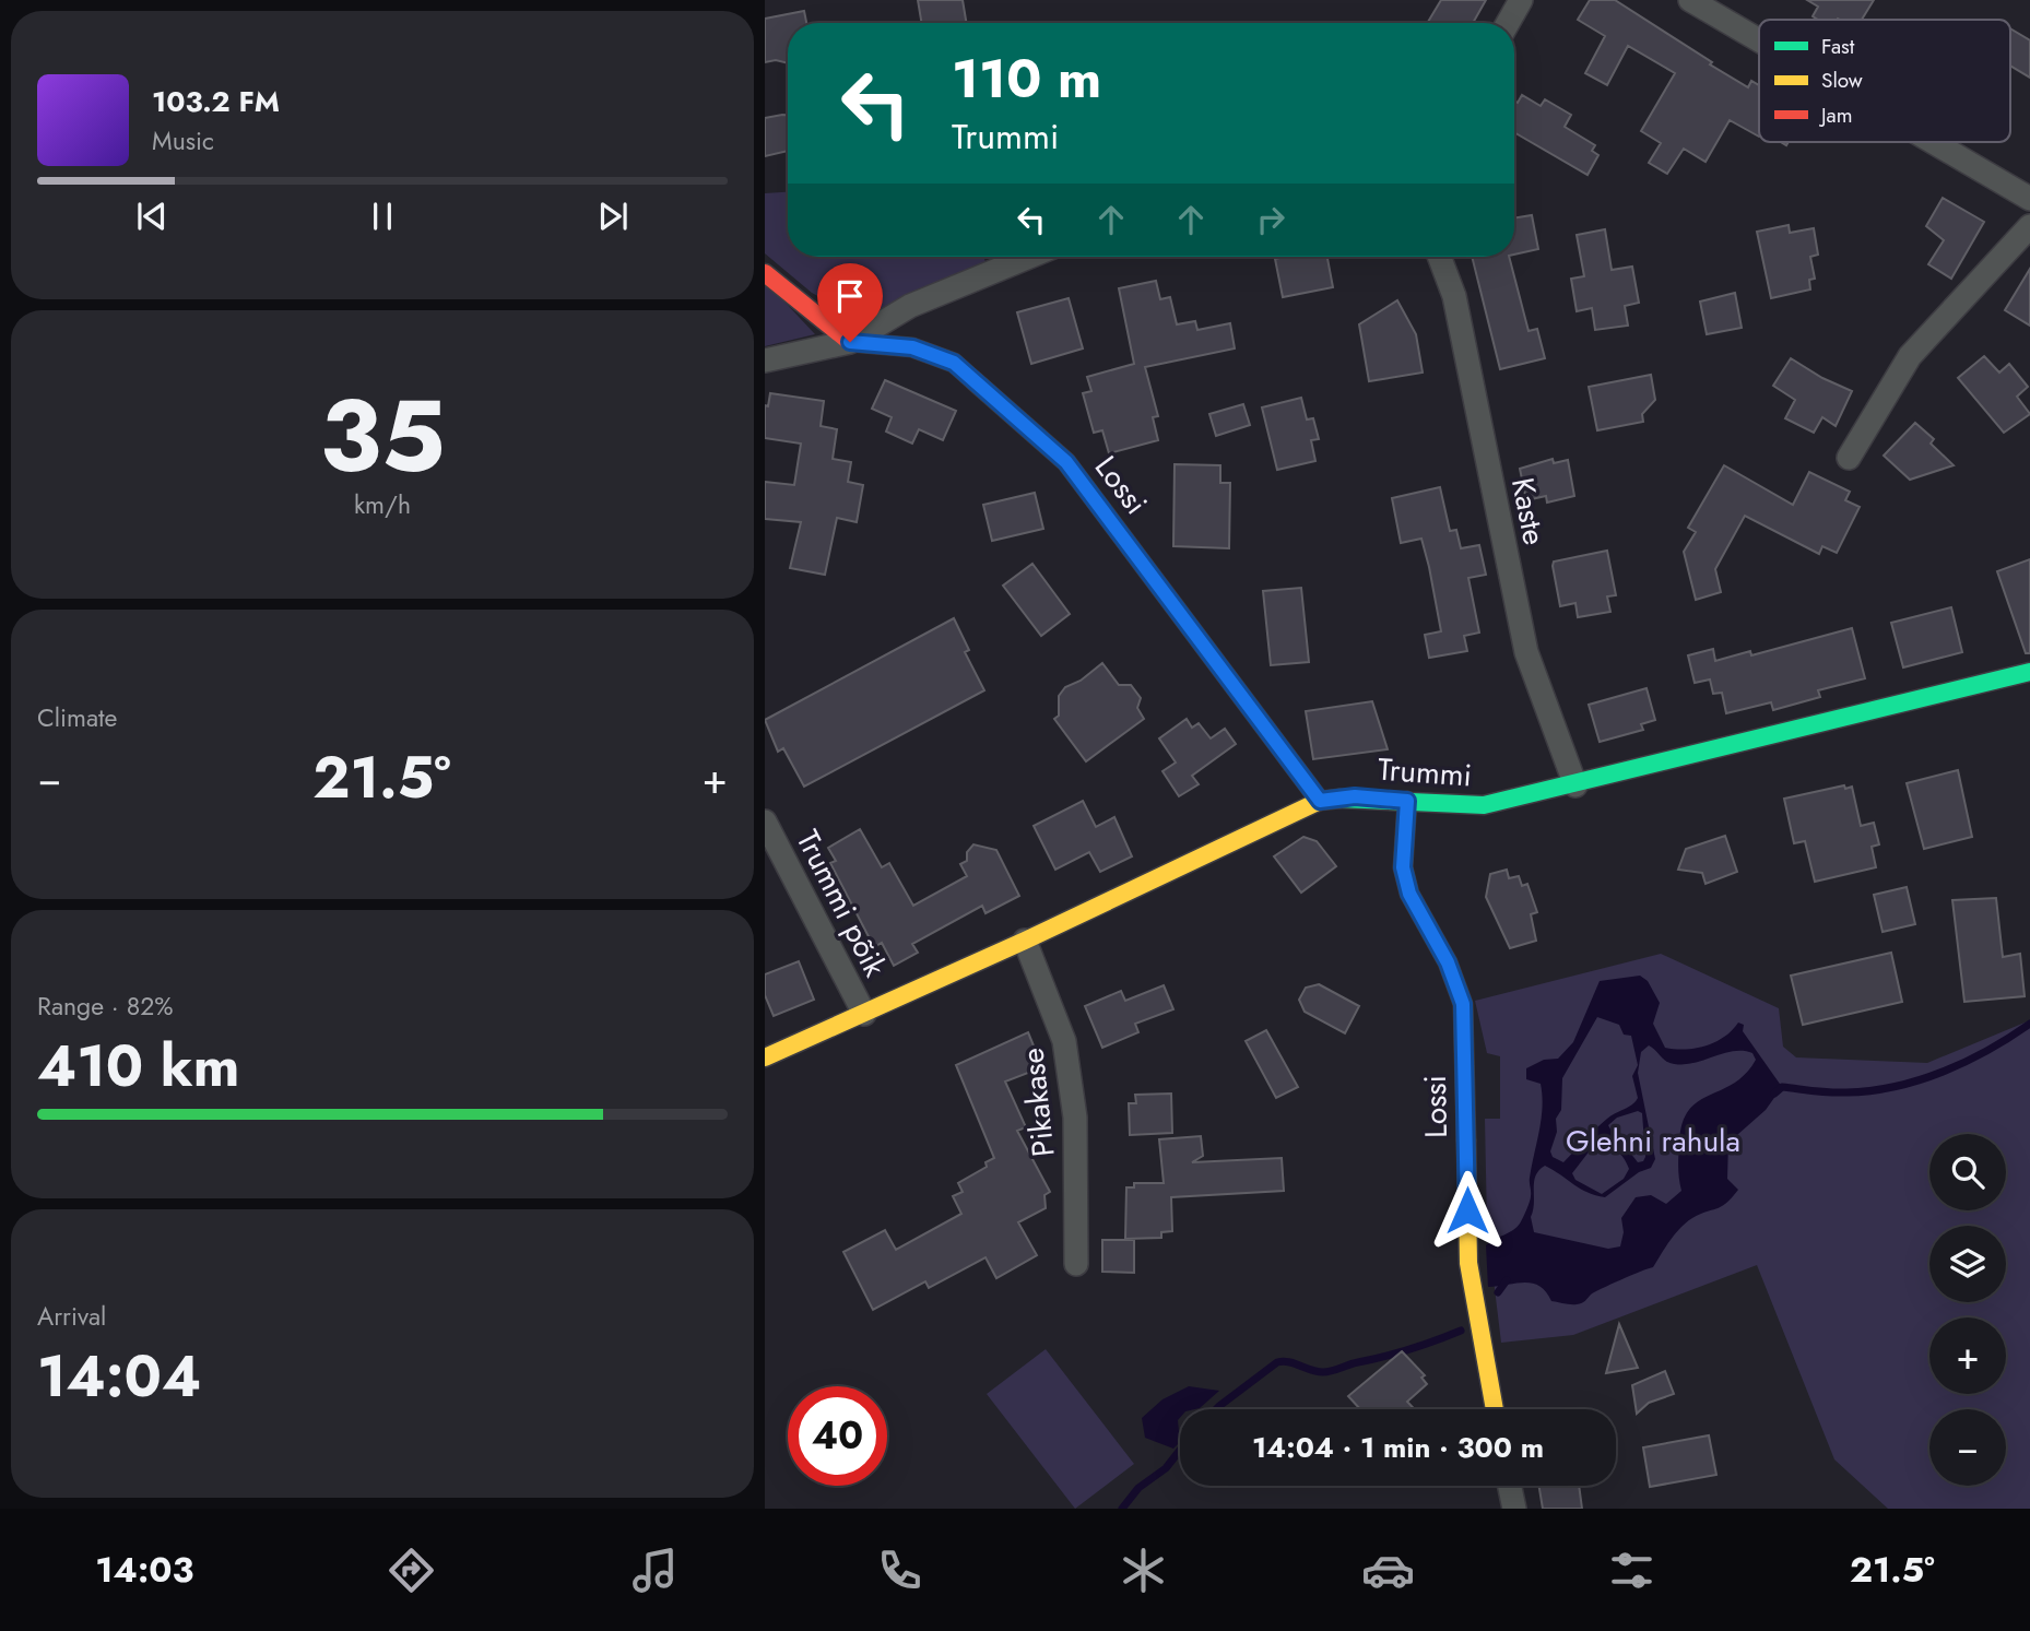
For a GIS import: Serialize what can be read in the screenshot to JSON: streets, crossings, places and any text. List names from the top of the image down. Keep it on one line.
{"streets":{"street":["Lossi","Kaste","Trummi","Trummi põik","Pikakase"]},"crossings":[["Lossi","Trummi"],["Kaste","Trummi"],["Trummi","Trummi põik"],["Trummi","Pikakase"]],"parks":["Glehni rahula"],"legend":["Fast","Slow","Jam"],"page":{"turn":["110 m","Trummi"],"song":["103.2 FM","Music"],"tile":[["35","km/h"],"Climate",["Range · 82%","410 km"],["Arrival","14:04"]],"heat":["−","21.5°","+"],"map_buttons":["+","−"],"limit":"40","trip":"14:04 · 1 min · 300 m","tabs":["14:03","21.5°"]}}
